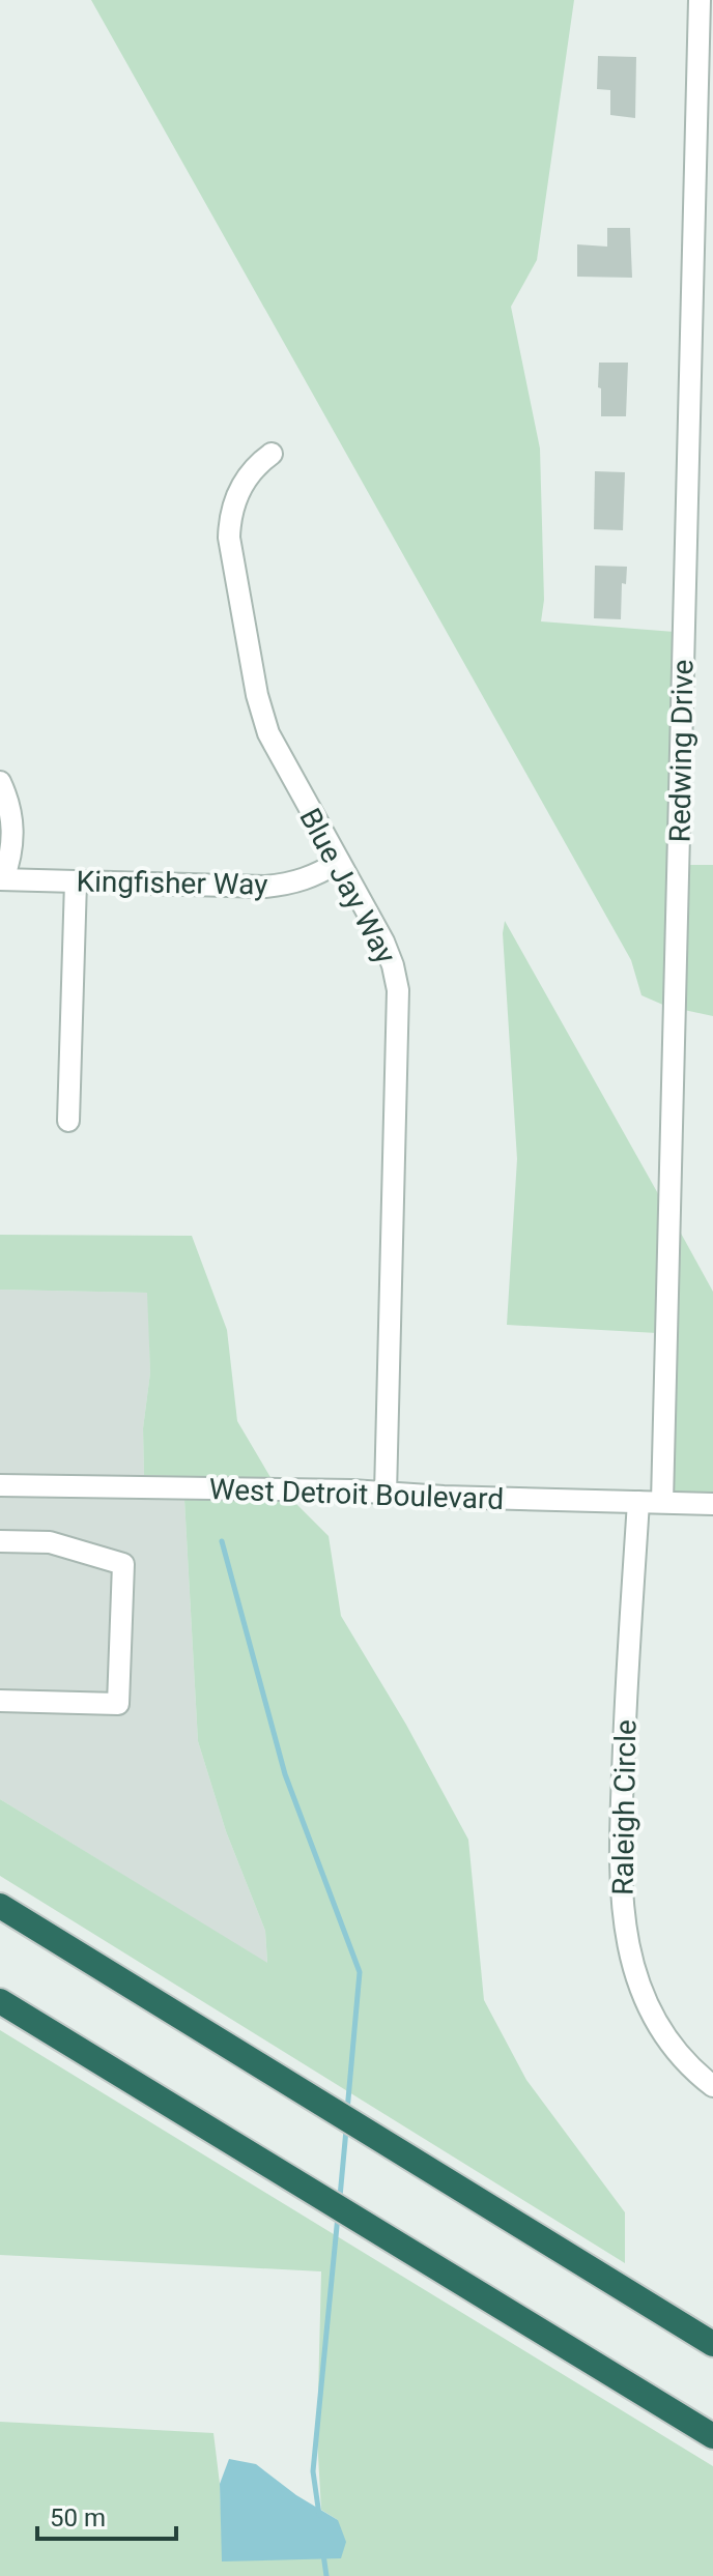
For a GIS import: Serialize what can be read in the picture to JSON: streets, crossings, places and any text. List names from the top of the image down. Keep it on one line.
{"streets":{"street":["Redwing Drive","Kingfisher Way","Blue Jay Way","West Detroit Boulevard","Raleigh Circle"]},"crossings":[["Redwing Drive","West Detroit Boulevard"],["Kingfisher Way","Blue Jay Way"],["Blue Jay Way","West Detroit Boulevard"],["West Detroit Boulevard","Raleigh Circle"]],"scale_bar":"50 m"}
